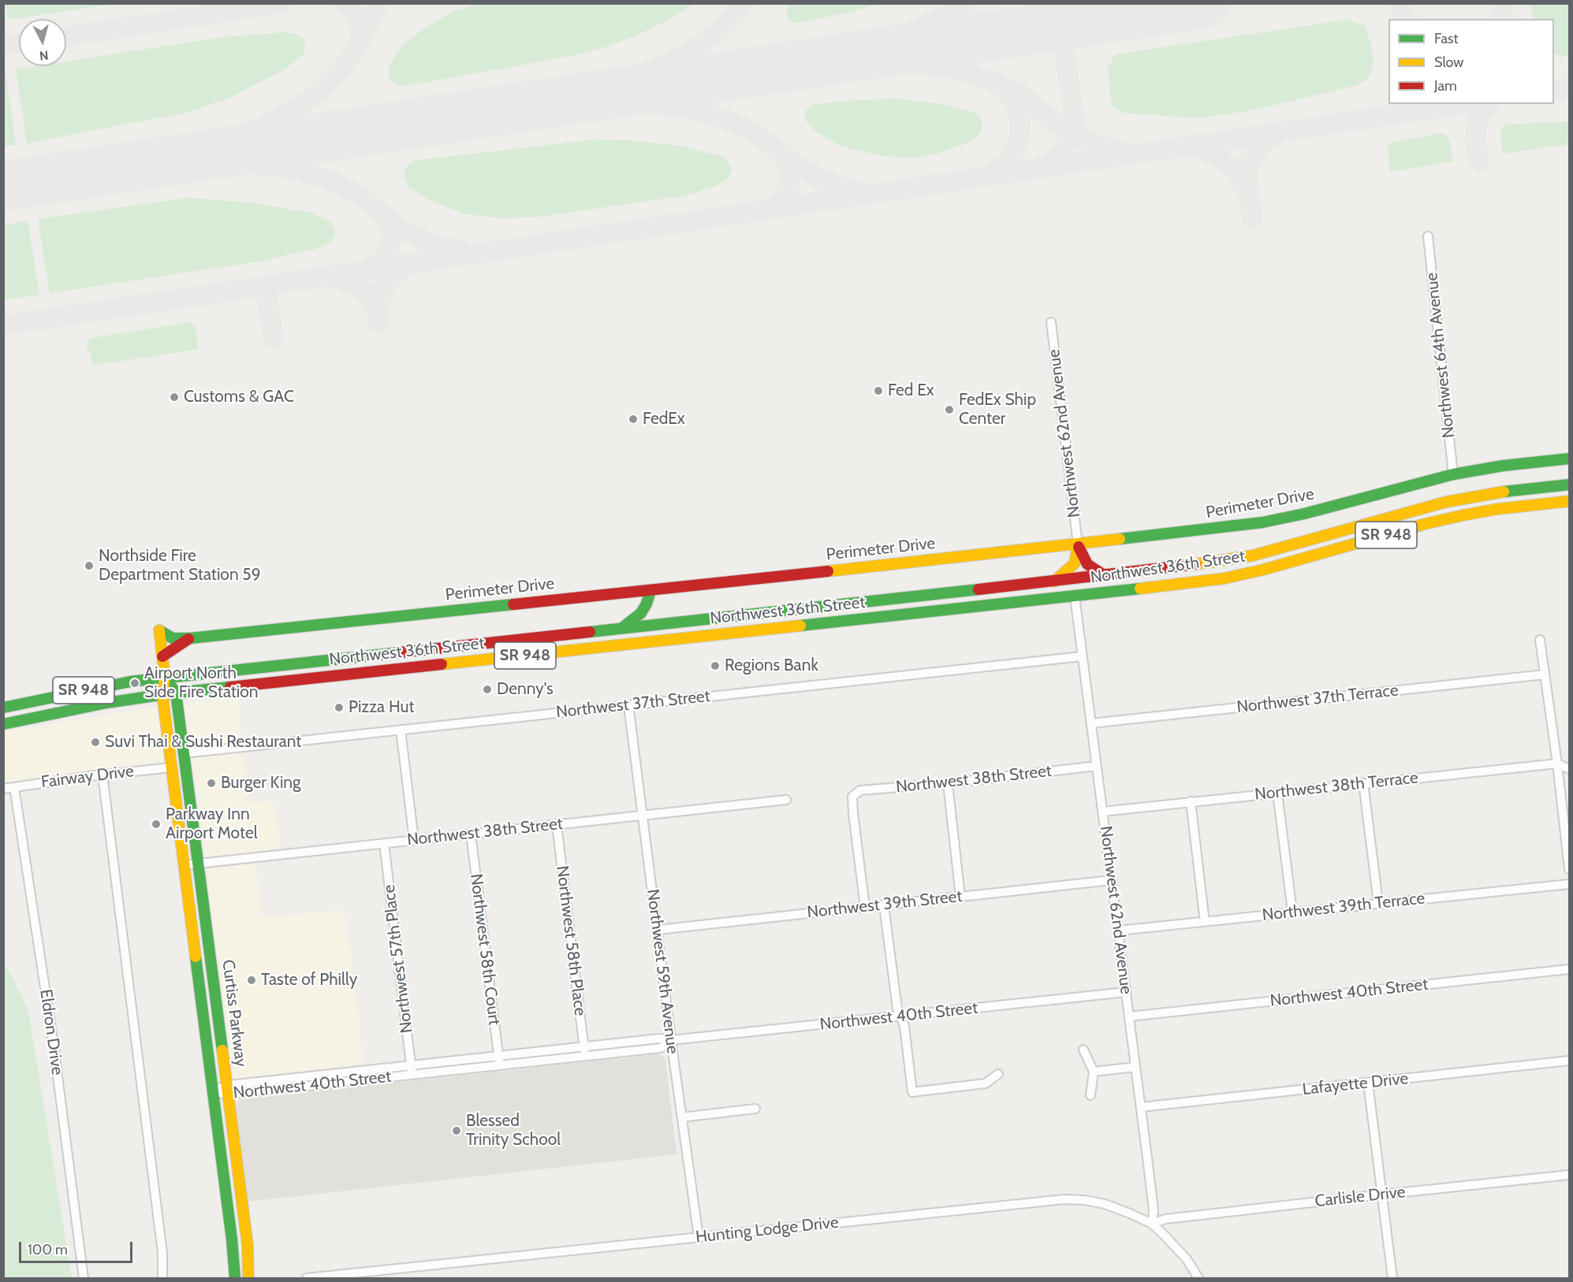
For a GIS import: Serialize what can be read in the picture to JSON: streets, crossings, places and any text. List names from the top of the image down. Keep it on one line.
{"streets":{"main road":["Perimeter Drive","SR 948","Northwest 36th Street","Curtiss Parkway"],"street":["Northwest 64th Avenue","Northwest 62nd Avenue","Northwest 37th Terrace","Northwest 37th Street","Fairway Drive","Northwest 38th Street","Northwest 38th Terrace","Northwest 39th Street","Northwest 39th Terrace","Northwest 58th Place","Northwest 58th Court","Northwest 57th Place","Northwest 59th Avenue","Northwest 40th Street","Eldron Drive","Lafayette Drive","Carlisle Drive","Hunting Lodge Drive"]},"crossings":[["Northwest 64th Avenue","Perimeter Drive"],["Northwest 62nd Avenue","Perimeter Drive"],["Northwest 62nd Avenue","Northwest 36th Street"],["Northwest 62nd Avenue","Northwest 37th Terrace"],["Northwest 62nd Avenue","Northwest 37th Street"],["Northwest 62nd Avenue","Northwest 38th Street"],["Northwest 62nd Avenue","Northwest 38th Terrace"],["Northwest 62nd Avenue","Northwest 39th Street"],["Northwest 62nd Avenue","Northwest 39th Terrace"],["Northwest 62nd Avenue","Northwest 40th Street"],["Northwest 62nd Avenue","Lafayette Drive"],["Northwest 62nd Avenue","Carlisle Drive"],["Northwest 62nd Avenue","Hunting Lodge Drive"],["Perimeter Drive","Curtiss Parkway"],["Northwest 36th Street","Curtiss Parkway"],["Northwest 37th Street","Northwest 59th Avenue"],["Northwest 37th Street","Curtiss Parkway"],["Fairway Drive","Curtiss Parkway"],["Fairway Drive","Eldron Drive"],["Northwest 38th Street","Northwest 39th Street"],["Northwest 38th Street","Northwest 58th Place"],["Northwest 38th Street","Northwest 58th Court"],["Northwest 38th Street","Northwest 57th Place"],["Northwest 38th Street","Northwest 59th Avenue"],["Northwest 38th Street","Curtiss Parkway"],["Northwest 39th Street","Northwest 59th Avenue"],["Northwest 58th Place","Northwest 40th Street"],["Northwest 58th Court","Northwest 40th Street"],["Northwest 57th Place","Northwest 40th Street"],["Northwest 59th Avenue","Northwest 40th Street"],["Northwest 59th Avenue","Hunting Lodge Drive"],["Northwest 40th Street","Curtiss Parkway"],["Carlisle Drive","Hunting Lodge Drive"]],"places":["Fed Ex","Customs & GAC","FedEx Ship Center","FedEx","Northside Fire Department Station 59","Regions Bank","Airport North Side Fire Station","Denny's","Pizza Hut","Suvi Thai & Sushi Restaurant","Burger King","Parkway Inn Airport Motel","Taste of Philly","Blessed Trinity School"],"legend":["Fast","Slow","Jam"],"scale_bar":"100 m","north":"bottom"}
